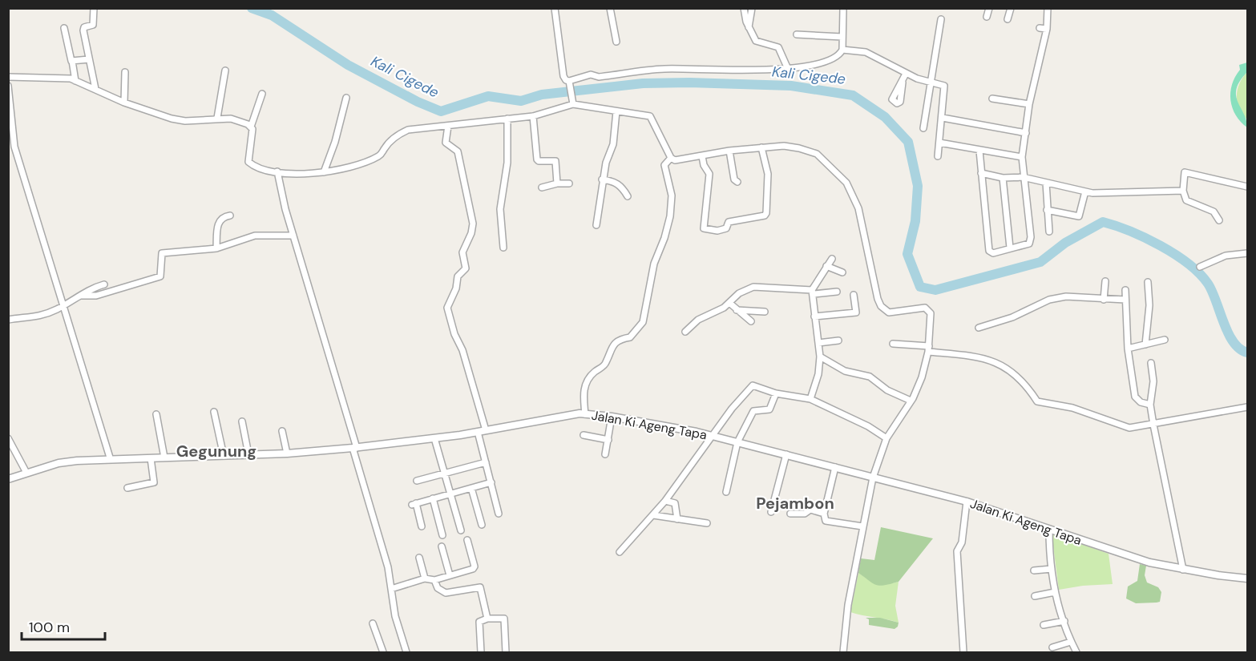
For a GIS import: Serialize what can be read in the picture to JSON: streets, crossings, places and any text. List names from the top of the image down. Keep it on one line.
{"streets":{"street":["Jalan Ki Ageng Tapa"]},"districts":["Gegunung","Pejambon"],"water":["Kali Cigede"],"scale_bar":"100 m"}
